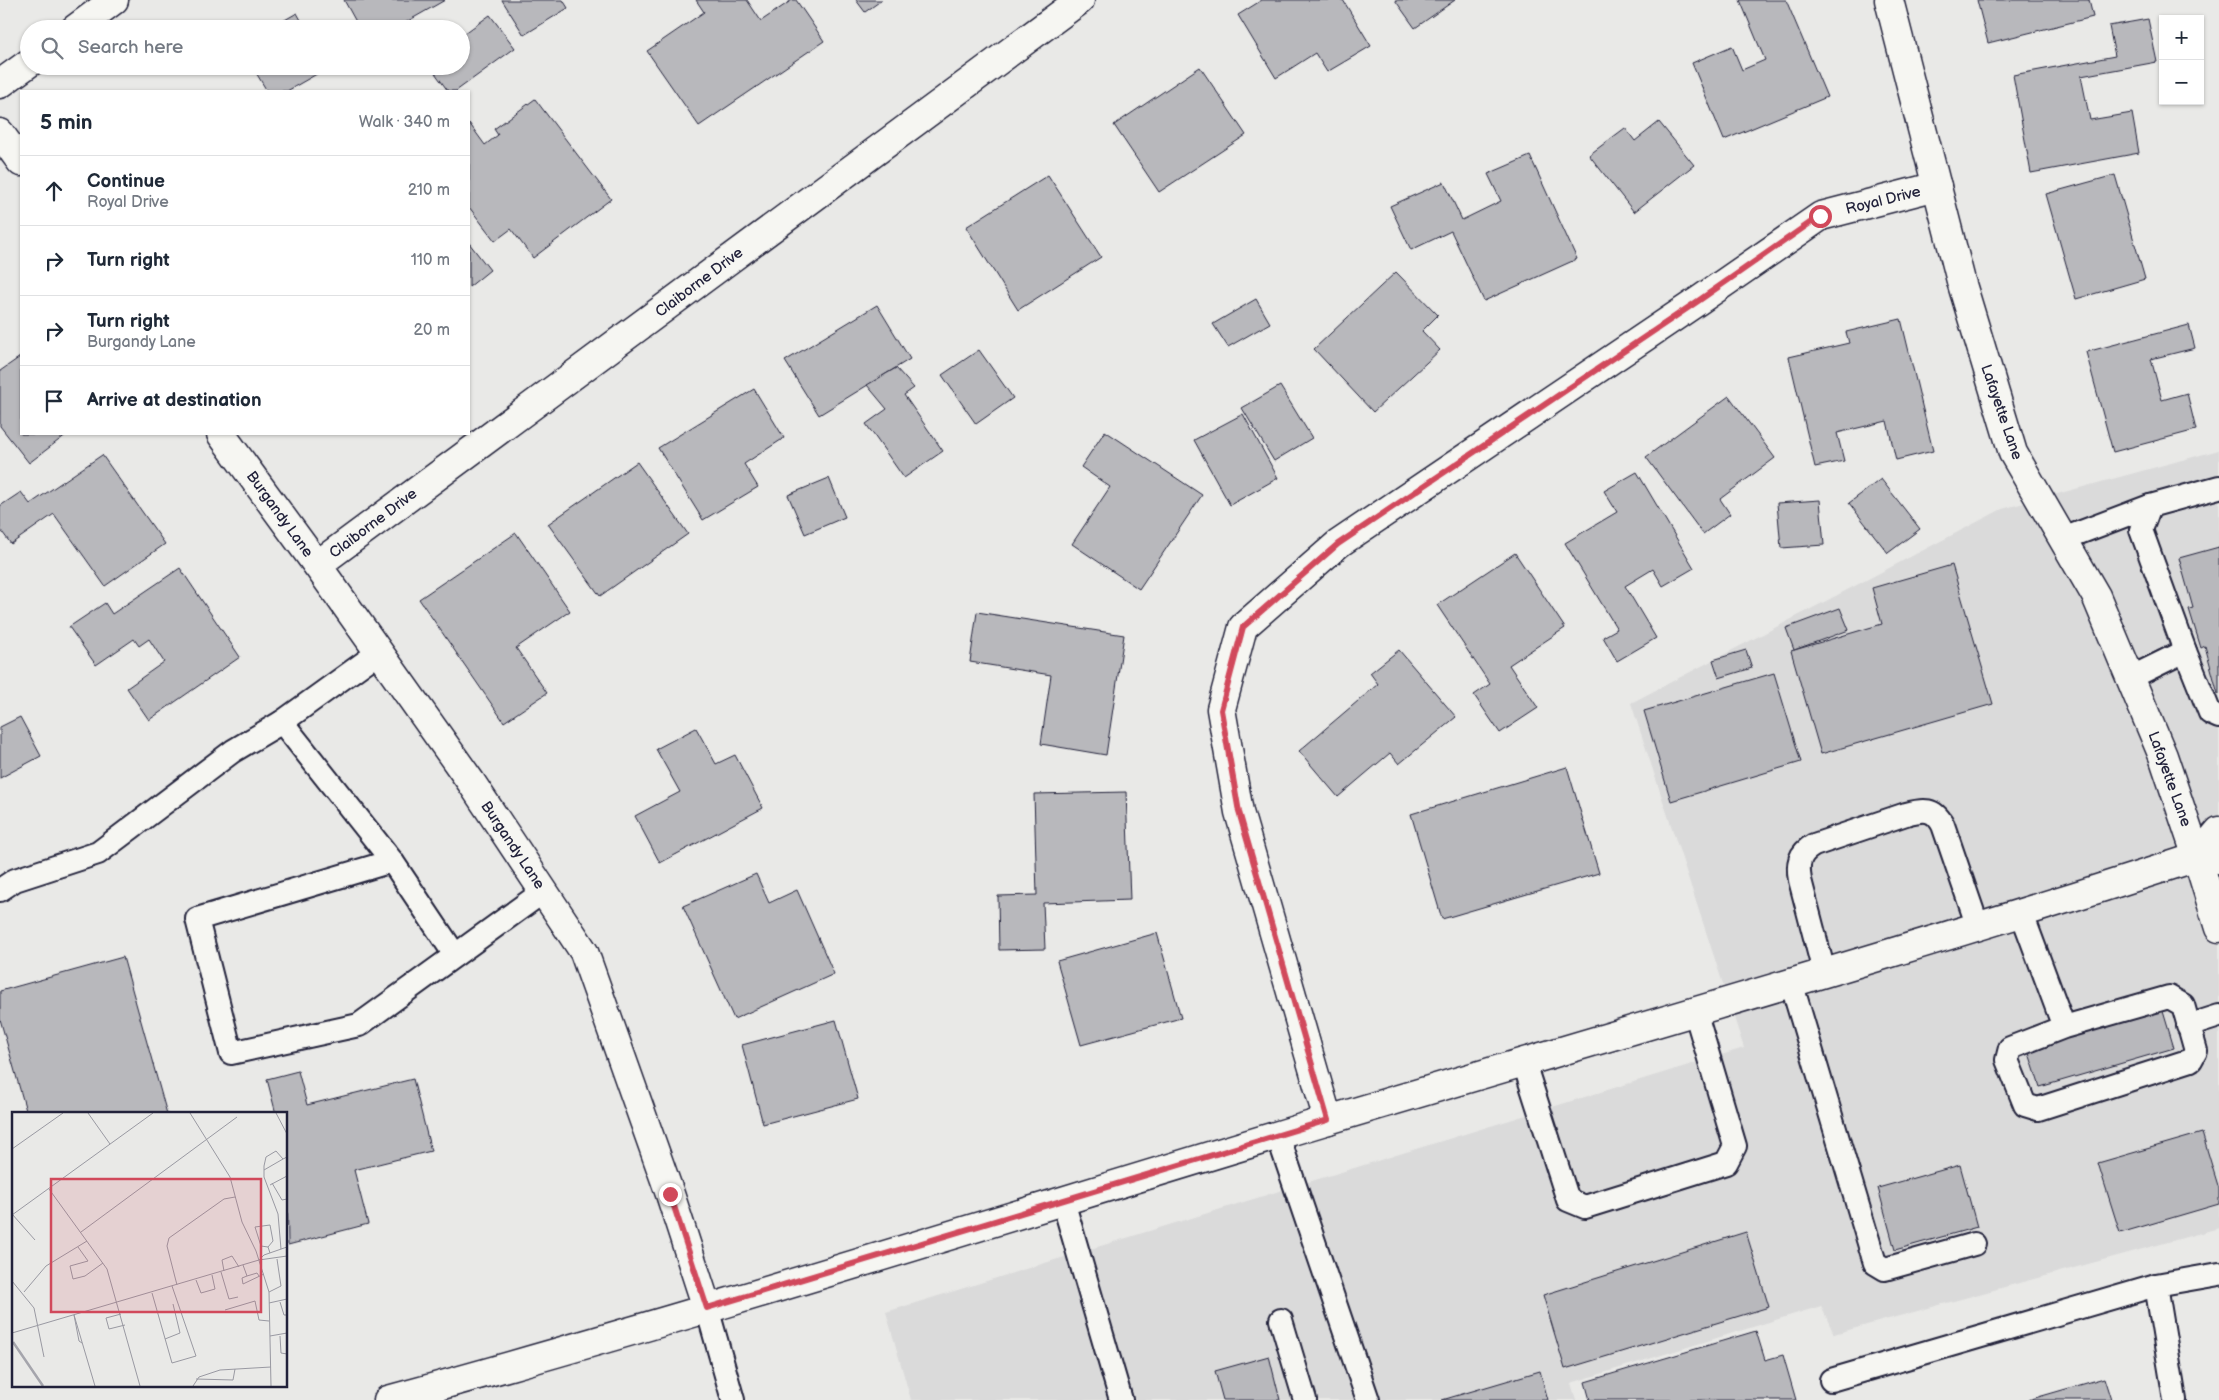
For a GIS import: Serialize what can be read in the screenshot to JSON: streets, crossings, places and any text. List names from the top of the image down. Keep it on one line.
{"streets":{"street":["Royal Drive","Claiborne Drive","Lafayette Lane","Burgandy Lane"]},"crossings":[["Royal Drive","Lafayette Lane"],["Claiborne Drive","Burgandy Lane"]],"page":{"map_buttons":["+","−"],"search":"Search here","heading":["5 min","Walk · 340 m"],"list":[["Continue","Royal Drive","210 m"],["Turn right","110 m"],["Turn right","Burgandy Lane","20 m"],"Arrive at destination"]}}
